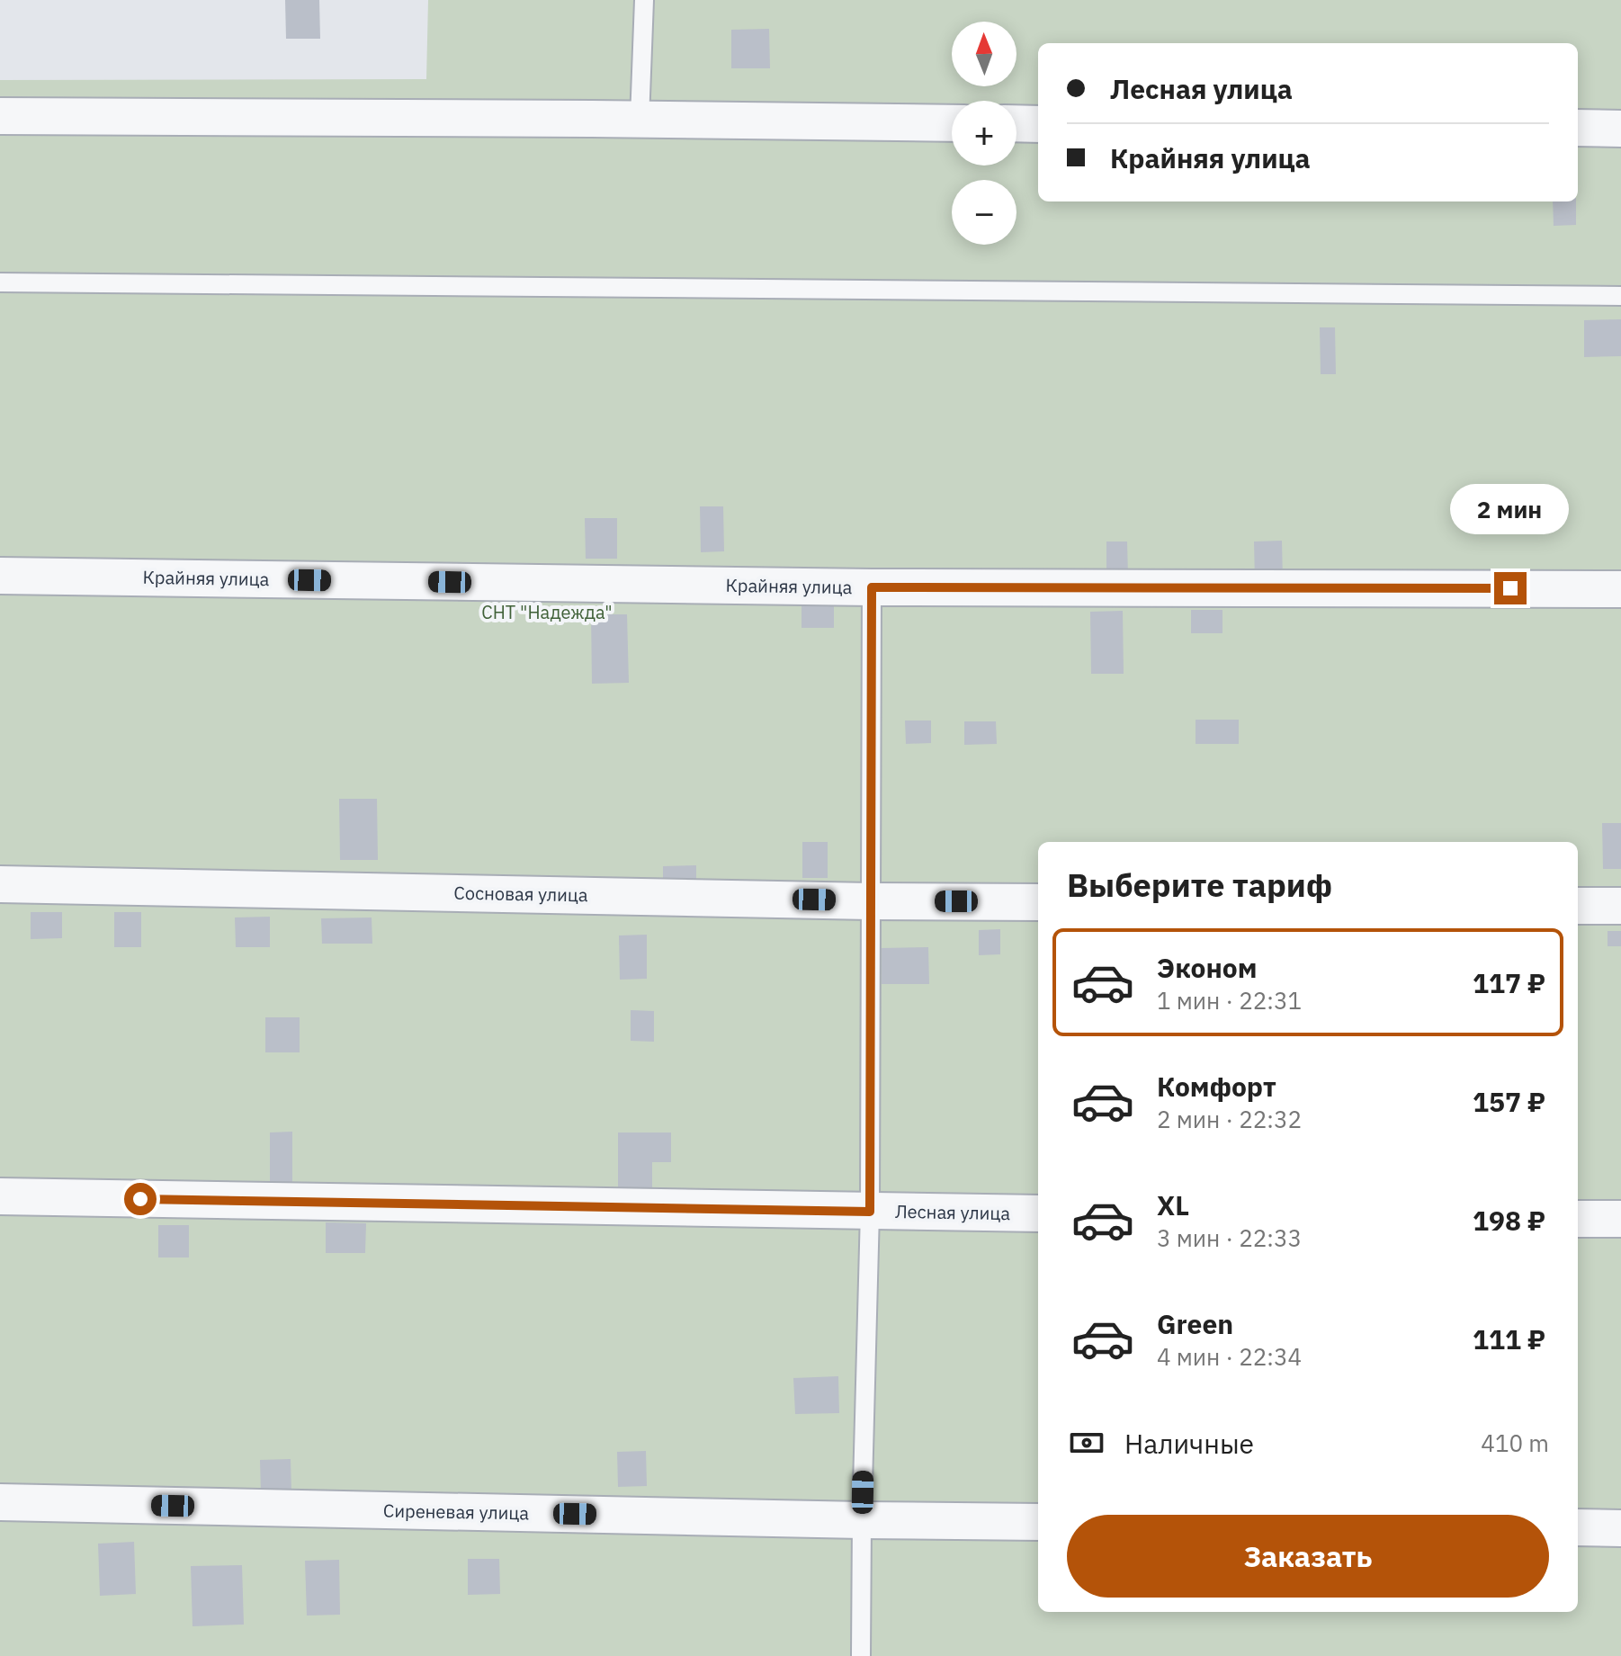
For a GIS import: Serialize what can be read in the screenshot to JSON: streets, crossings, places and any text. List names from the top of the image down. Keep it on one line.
{"streets":{"street":["Крайняя улица","Сосновая улица","Лесная улица","Сиреневая улица"]},"parks":["СНТ \"Надежда\""],"north":"top","page":{"map_buttons":["+","−"],"banner":["Лесная улица","Крайняя улица"],"bubble":"2 мин","heading":"Выберите тариф","list":[{"name":"Эконом","note":"1 мин · 22:31","value":"117 ₽"},{"name":"Комфорт","note":"2 мин · 22:32","value":"157 ₽"},{"name":"XL","note":"3 мин · 22:33","value":"198 ₽"},{"name":"Green","note":"4 мин · 22:34","value":"111 ₽"}],"pay":["Наличные","410 m"],"buttons":"Заказать"}}
